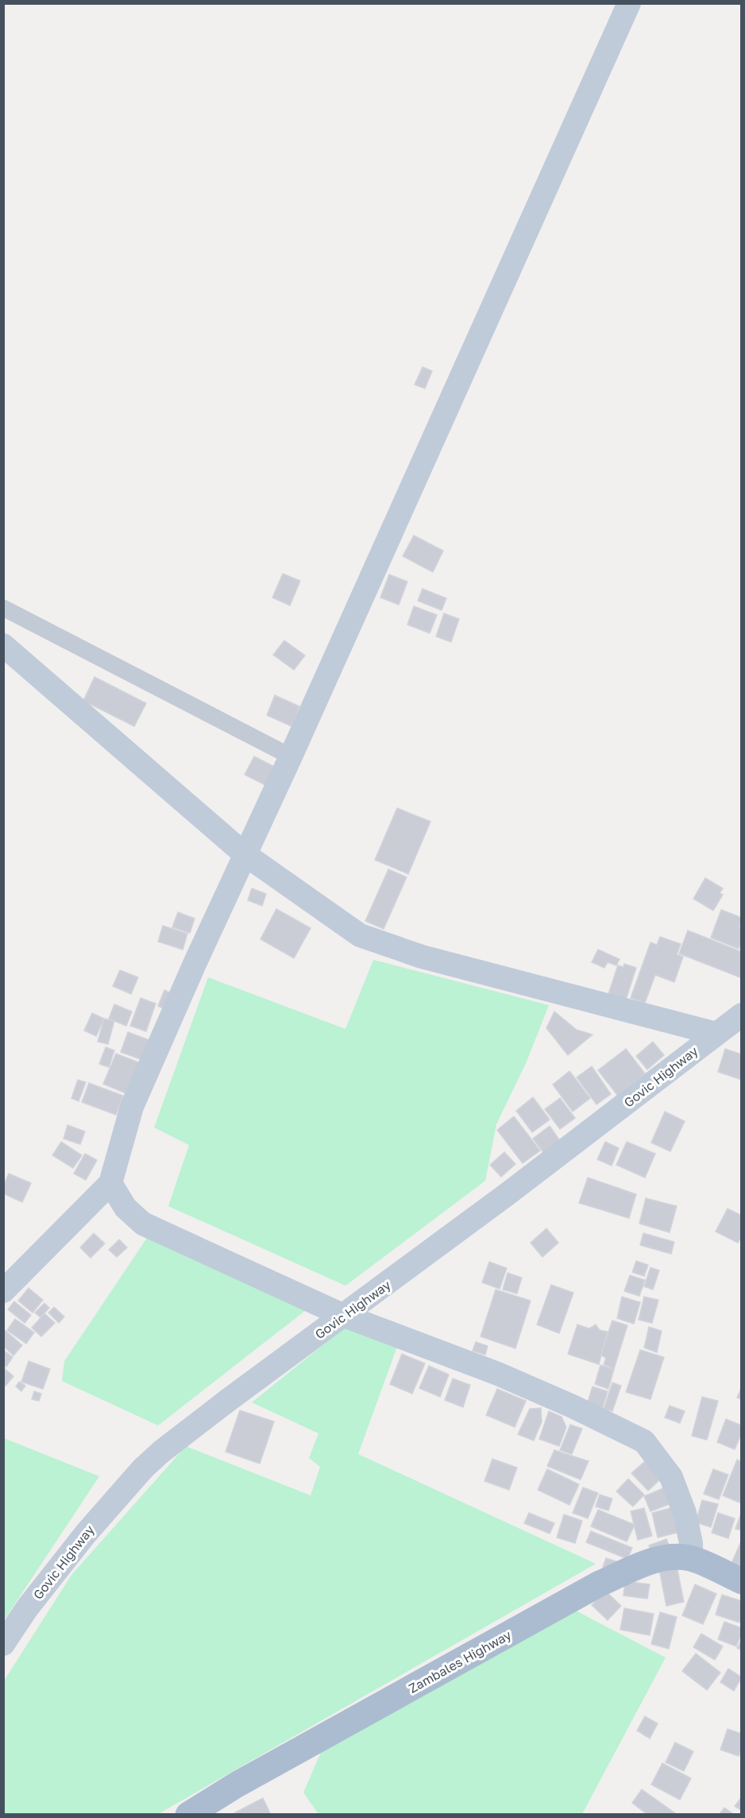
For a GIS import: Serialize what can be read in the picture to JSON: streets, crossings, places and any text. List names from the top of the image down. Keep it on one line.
{"streets":{"main road":["Zambales Highway"],"street":["Govic Highway"]}}
